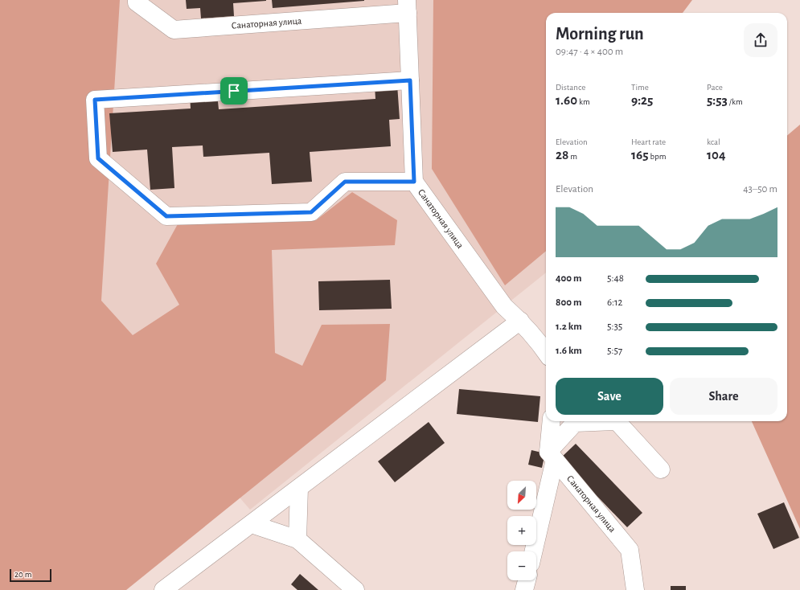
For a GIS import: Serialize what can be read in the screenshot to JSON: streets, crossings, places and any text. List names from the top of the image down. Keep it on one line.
{"streets":{"street":["Санаторная улица"]},"scale_bar":"20 m","north":"bottom left","page":{"heading":["Morning run","09:47 · 4 × 400 m"],"stats":[["Distance","1.60 km"],["Time","9:25"],["Pace","5:53 /km"],["Elevation","28 m"],["Heart rate","165 bpm"],["kcal","104"]],"chart":["Elevation","43–50 m"],"list":[{"name":"400 m","note":"5:48"},{"name":"800 m","note":"6:12"},{"name":"1.2 km","note":"5:35"},{"name":"1.6 km","note":"5:57"}],"buttons":["Save","Share"],"map_buttons":["+","−"],"scale":"20 m"}}
